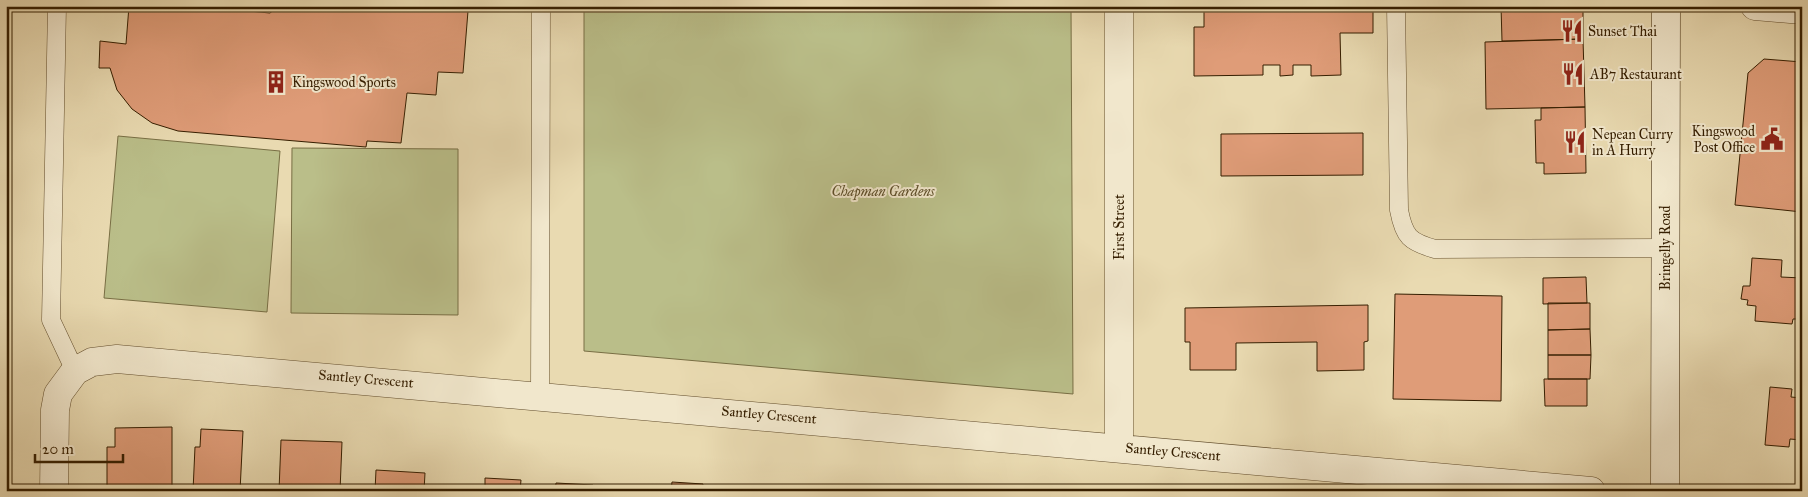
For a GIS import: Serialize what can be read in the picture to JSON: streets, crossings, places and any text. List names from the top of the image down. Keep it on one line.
{"streets":{"street":["First Street","Bringelly Road","Santley Crescent"]},"crossings":[["First Street","Santley Crescent"]],"parks":["Chapman Gardens"],"places":{"restaurant":["Sunset Thai","AB7 Restaurant","Nepean Curry in A Hurry"],"building":["Kingswood Sports"],"public building":["Kingswood Post Office"]},"scale_bar":"20 m"}
